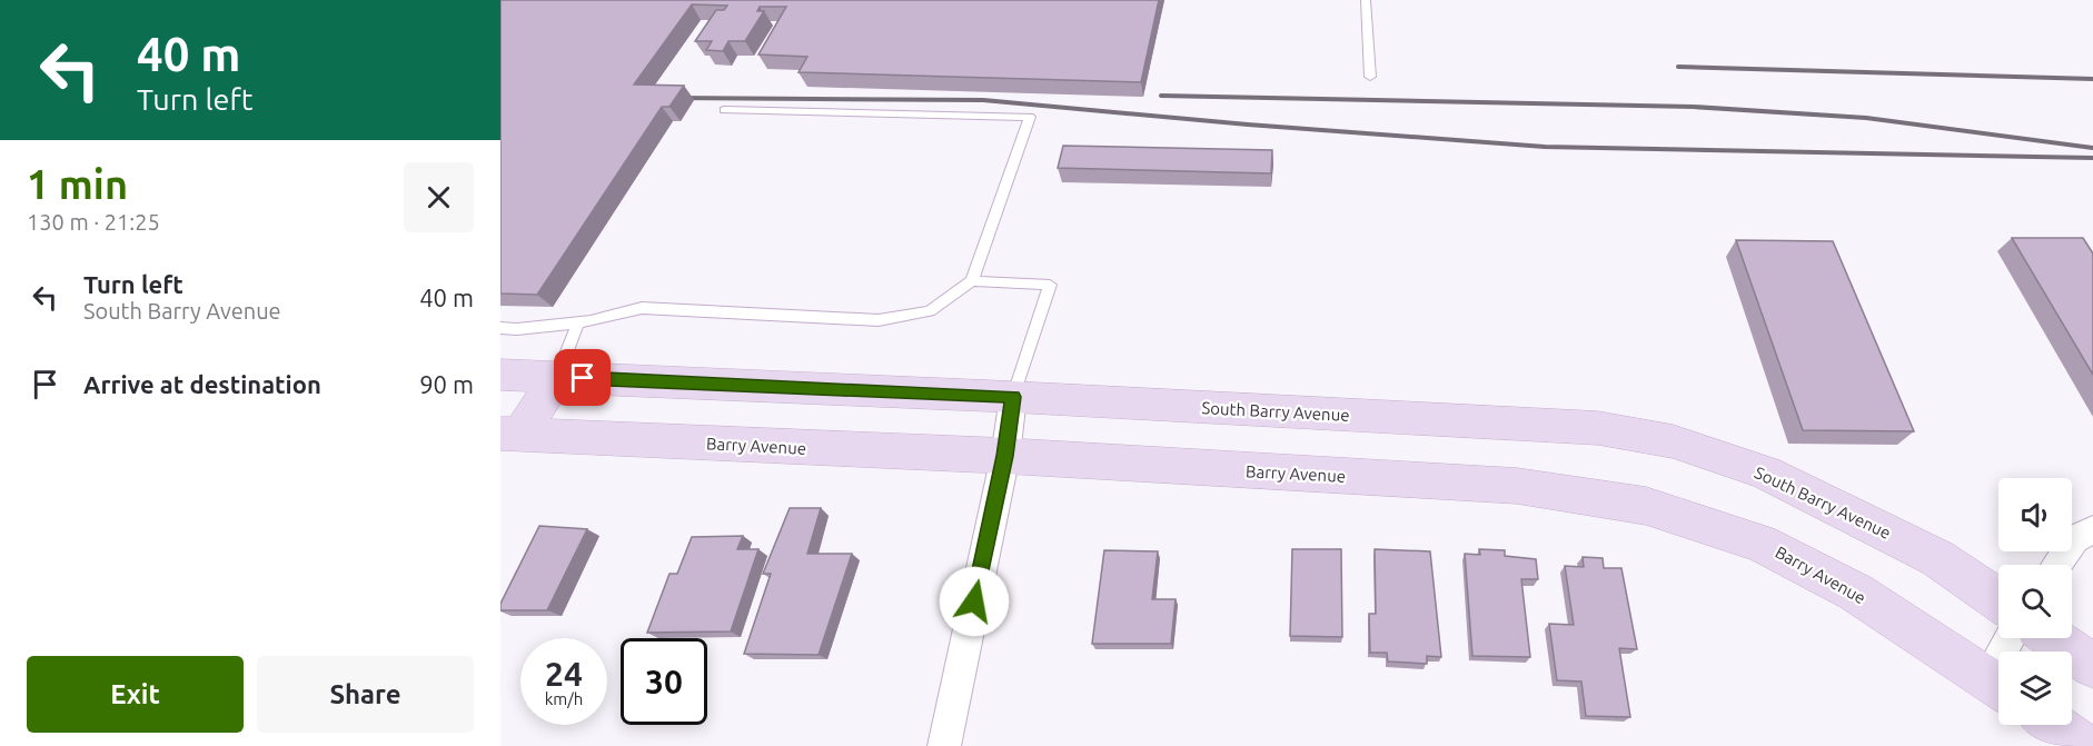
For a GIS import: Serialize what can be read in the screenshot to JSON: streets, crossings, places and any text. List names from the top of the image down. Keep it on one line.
{"streets":{"main road":["South Barry Avenue","Barry Avenue"]},"page":{"turn":["40 m","Turn left"],"heading":["1 min","130 m · 21:25"],"list":[{"name":"Turn left","note":"South Barry Avenue","value":"40 m"},{"name":"Arrive at destination","value":"90 m"}],"speed":"24 km/h","limit":"30","buttons":["Exit","Share"]}}
